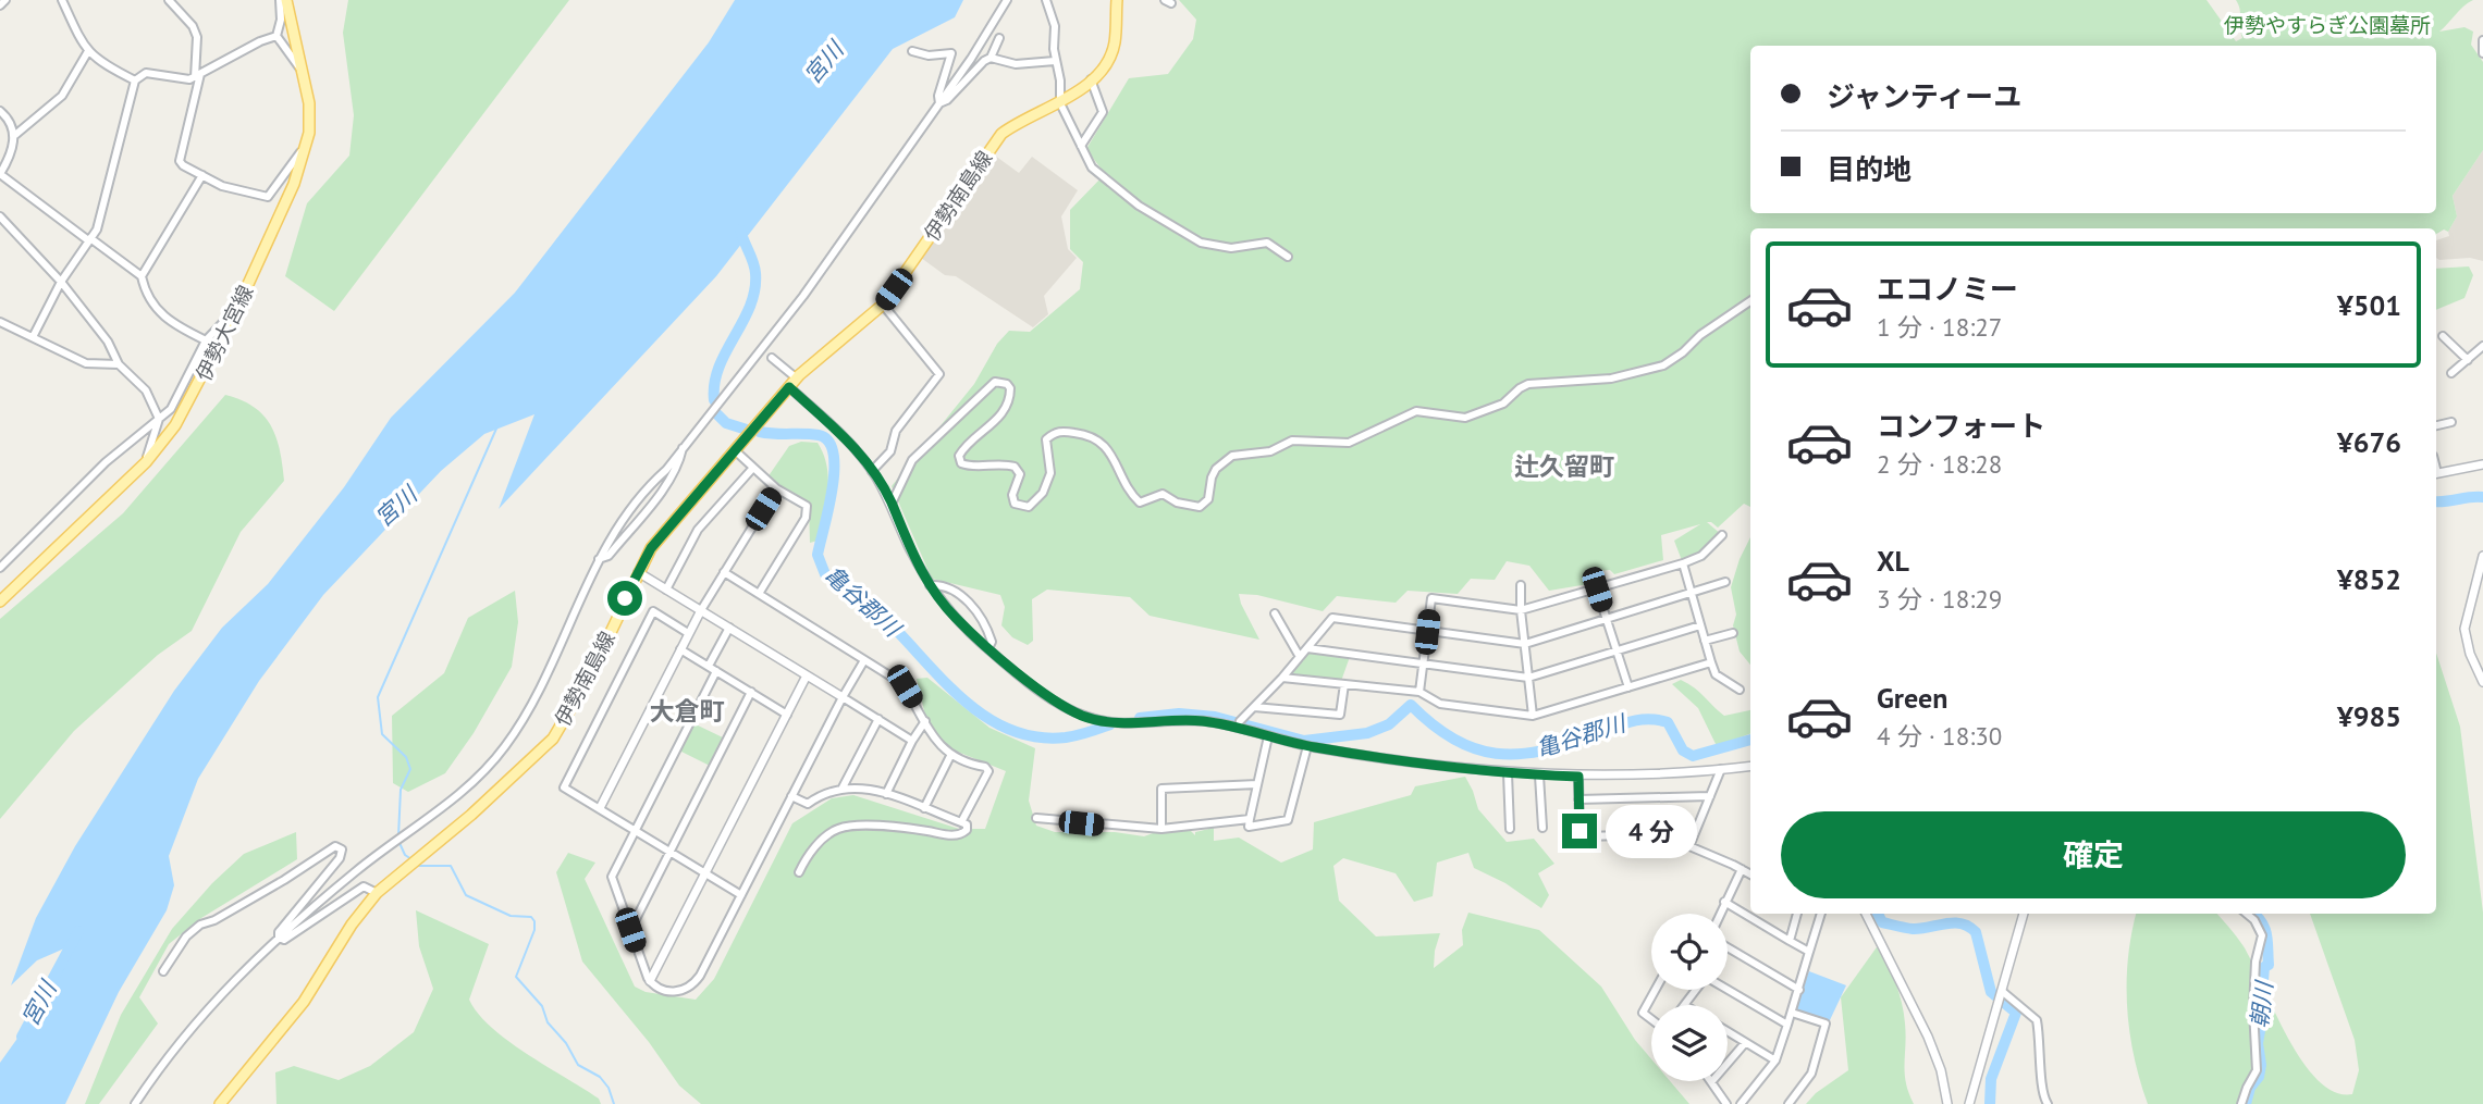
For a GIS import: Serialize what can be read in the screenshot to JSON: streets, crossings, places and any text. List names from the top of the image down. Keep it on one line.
{"streets":{"main road":["伊勢南島線","伊勢大宮線"]},"districts":["辻久留町","大倉町"],"water":["宮川","亀谷郡川","朝川"],"parks":["伊勢やすらぎ公園墓所"],"page":{"banner":["ジャンティーユ","目的地"],"list":[{"name":"エコノミー","note":"1 分 · 18:27","value":"¥501"},{"name":"コンフォート","note":"2 分 · 18:28","value":"¥676"},{"name":"XL","note":"3 分 · 18:29","value":"¥852"},{"name":"Green","note":"4 分 · 18:30","value":"¥985"}],"buttons":"確定","bubble":"4 分"}}
